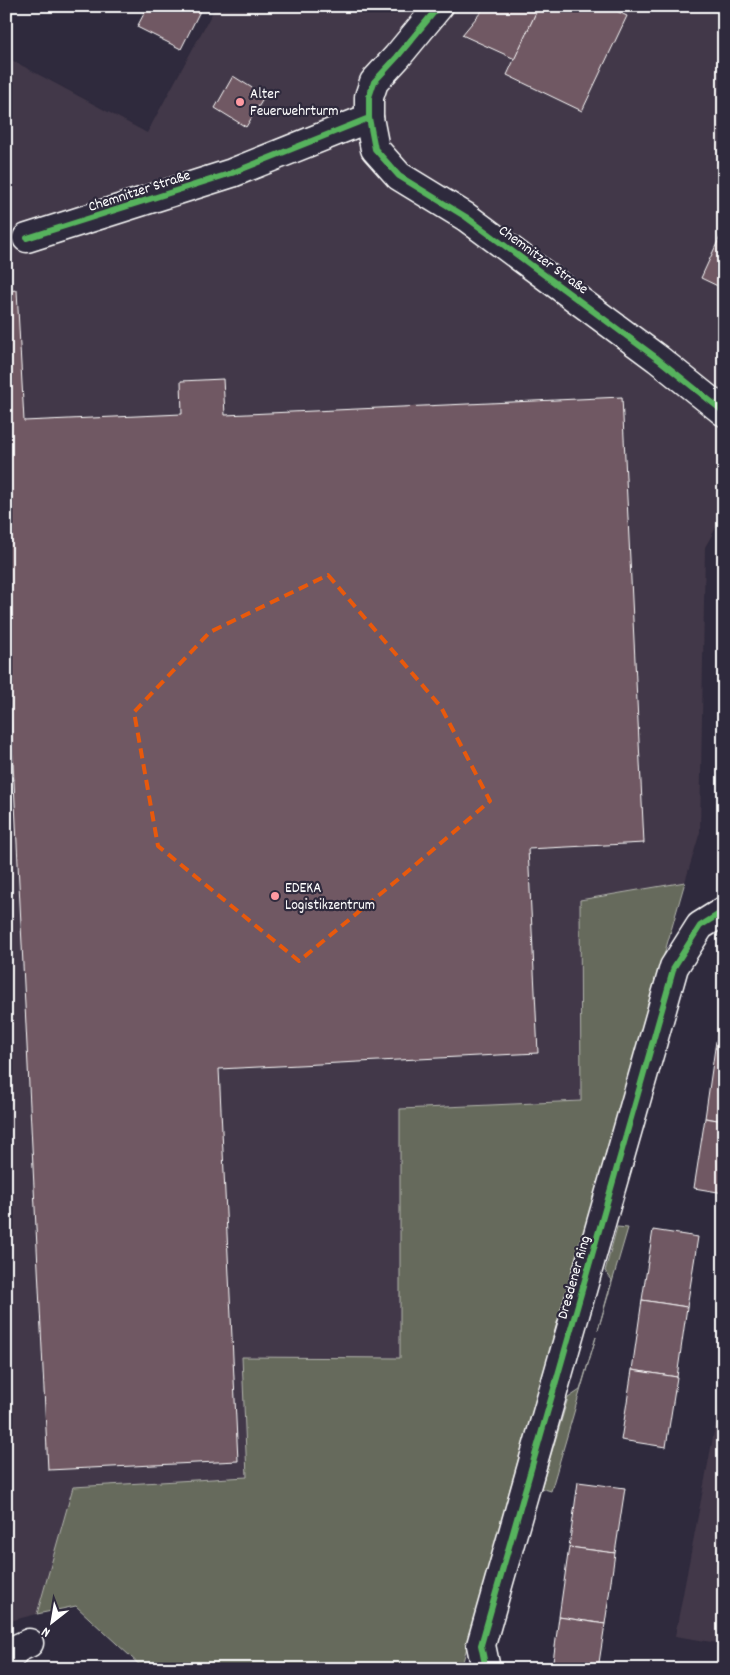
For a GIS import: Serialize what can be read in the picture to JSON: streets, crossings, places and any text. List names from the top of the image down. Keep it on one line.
{"streets":{"street":["Chemnitzer Straße","Dresdener Ring"]},"places":["Alter Feuerwehrturm","EDEKA Logistikzentrum"],"north":"bottom left"}
